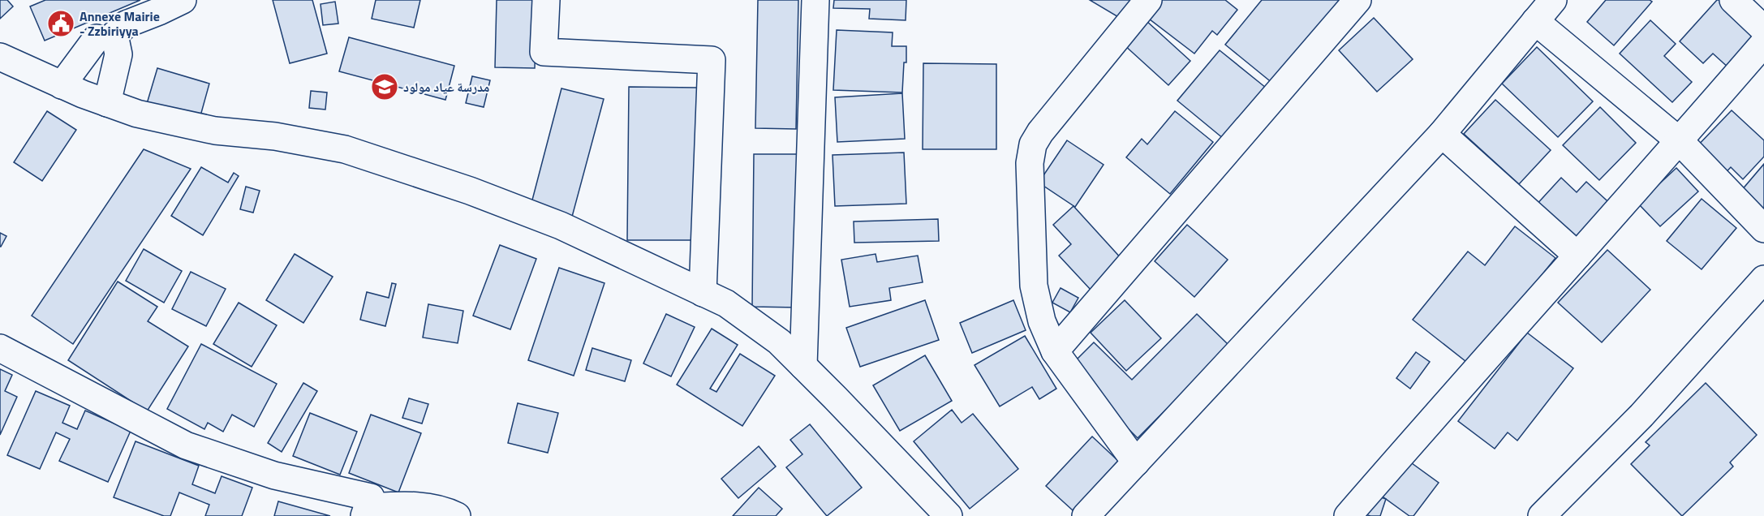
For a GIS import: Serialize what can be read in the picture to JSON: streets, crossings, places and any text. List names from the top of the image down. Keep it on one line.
{"places":{"public building":["Annexe Mairie - Zzbiriyya"],"school or university":["مدرسة عياد مولود"]}}
